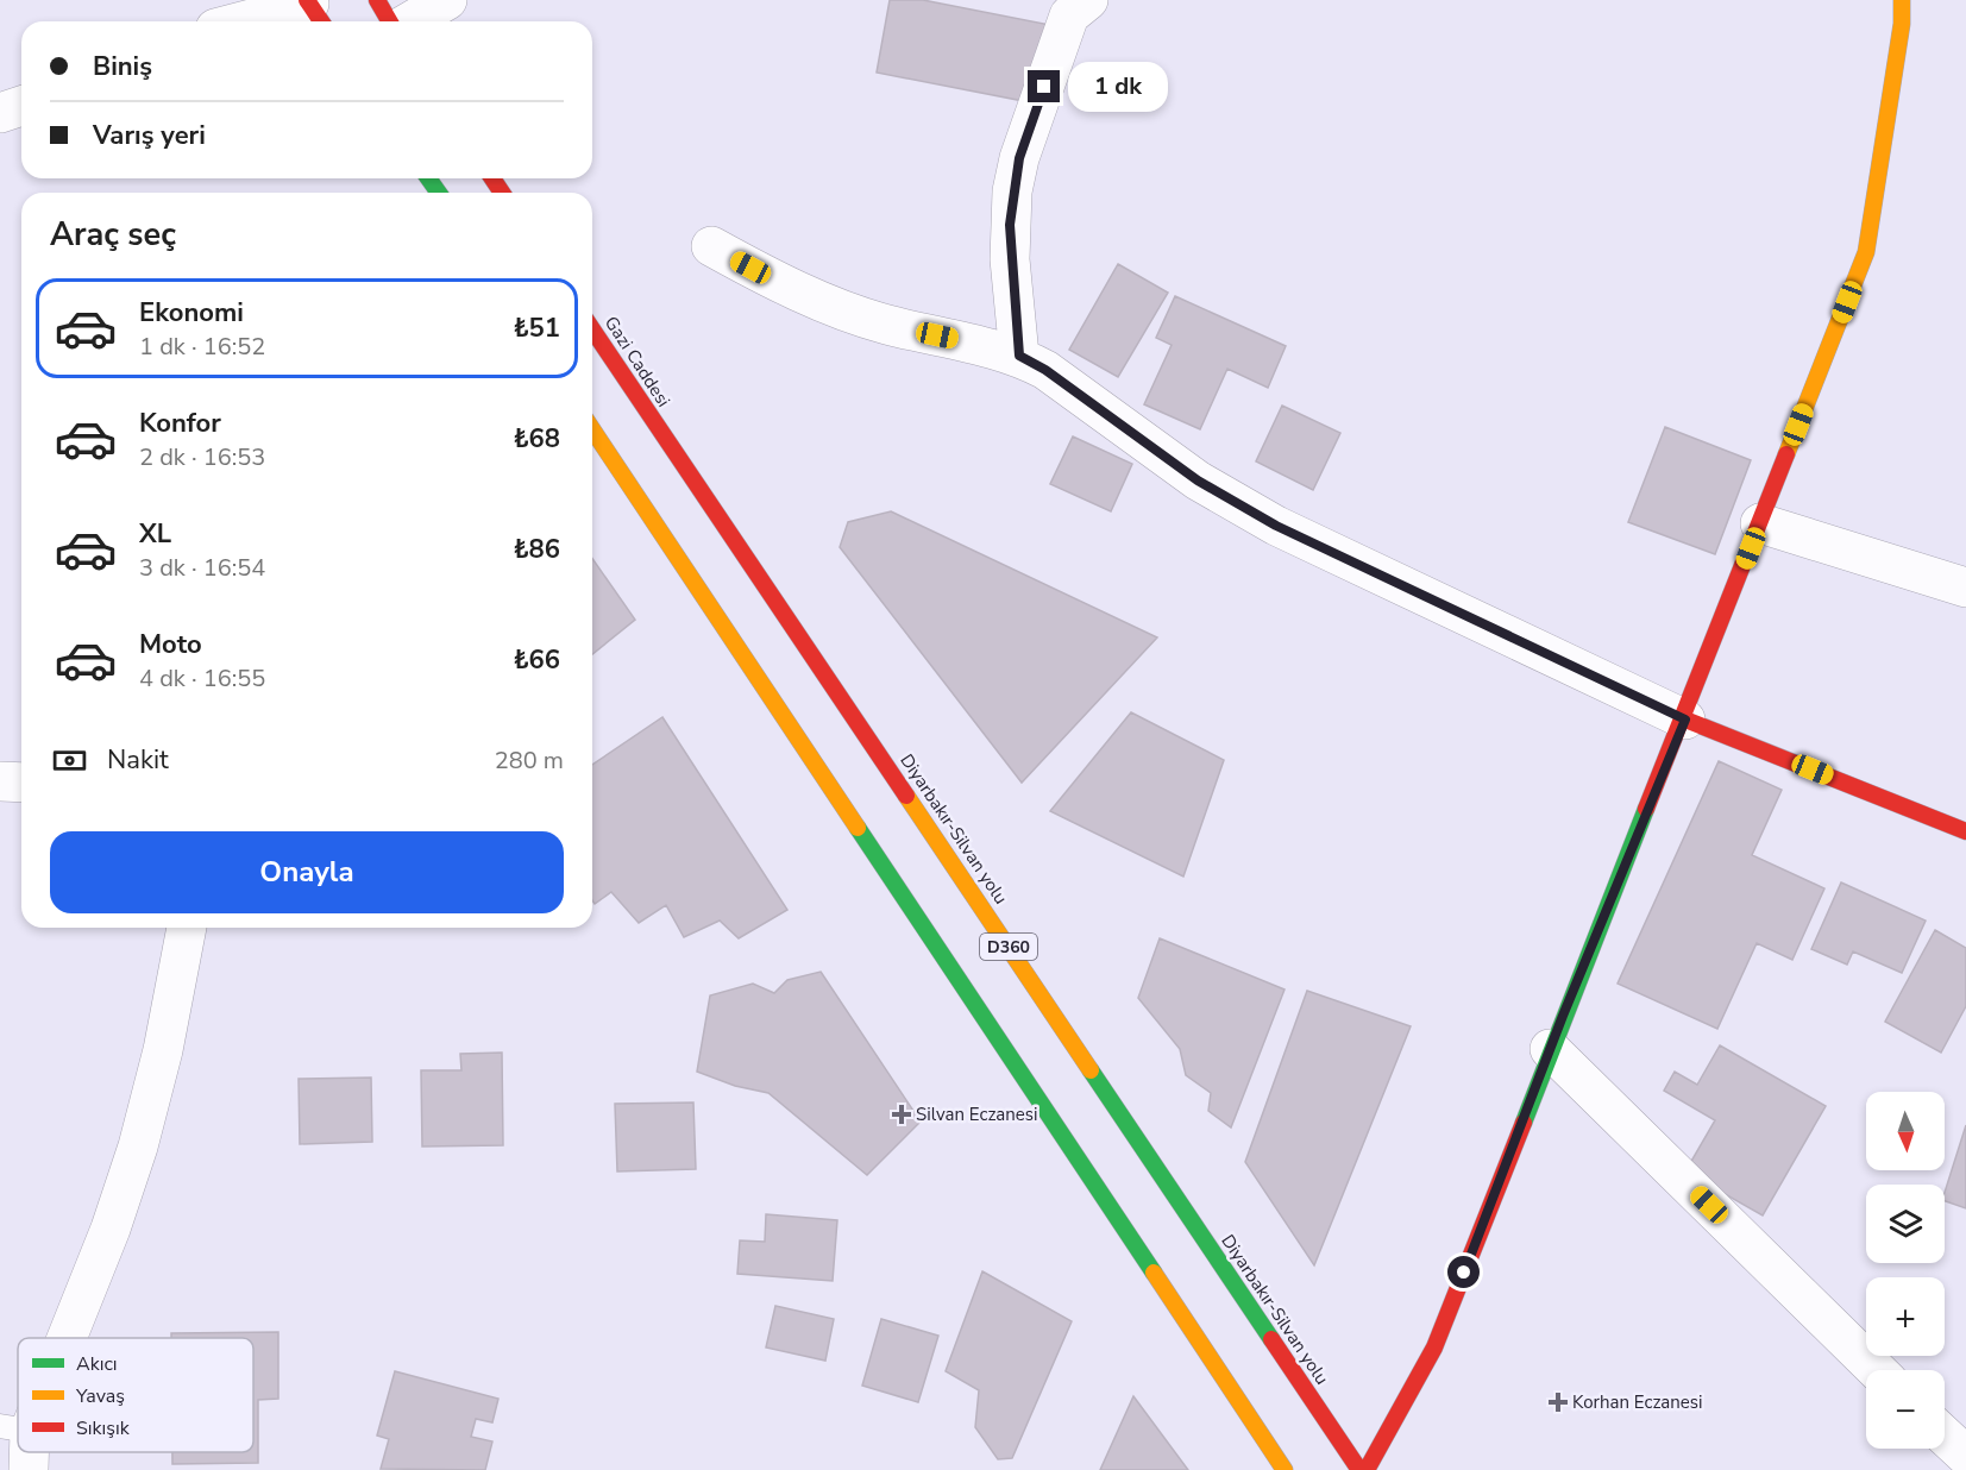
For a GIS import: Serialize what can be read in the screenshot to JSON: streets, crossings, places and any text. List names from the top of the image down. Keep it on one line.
{"streets":{"main road":["Gazi Caddesi","Diyarbakır-Silvan yolu","D360"]},"crossings":[["Gazi Caddesi","Diyarbakır-Silvan yolu"]],"places":{"health":["Silvan Eczanesi","Korhan Eczanesi"]},"legend":["Akıcı","Yavaş","Sıkışık"],"north":"bottom","page":{"banner":["Biniş","Varış yeri"],"bubble":"1 dk","heading":"Araç seç","list":[{"name":"Ekonomi","note":"1 dk · 16:52","value":"₺51"},{"name":"Konfor","note":"2 dk · 16:53","value":"₺68"},{"name":"XL","note":"3 dk · 16:54","value":"₺86"},{"name":"Moto","note":"4 dk · 16:55","value":"₺66"}],"pay":["Nakit","280 m"],"buttons":"Onayla","map_buttons":["+","−"]}}
